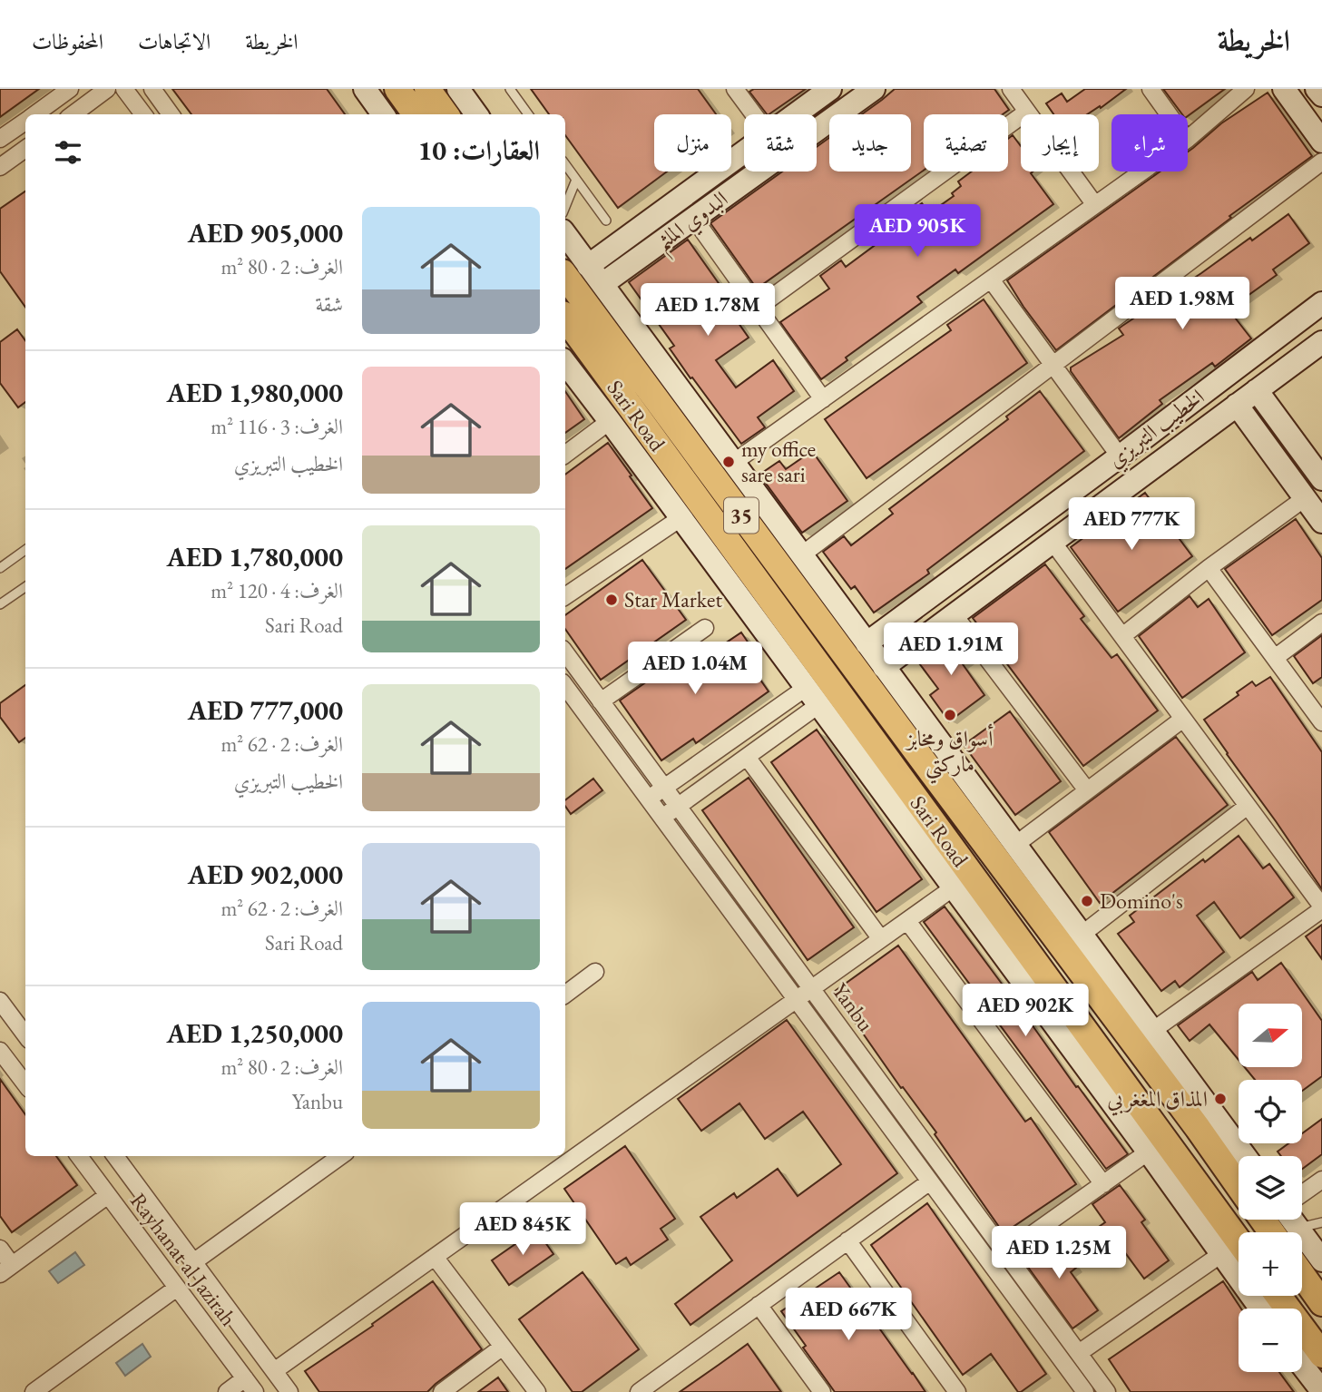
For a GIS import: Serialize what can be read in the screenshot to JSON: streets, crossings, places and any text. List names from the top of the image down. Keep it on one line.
{"streets":{"main road":["البدوي الملثم","Sari Road","الخطيب التبريزي","35"],"street":["Yanbu","Rayhanat al Jazirah"]},"places":["my office sare sari","Star Market","أسواق ومخابز ماركتي","Domino's","المذاق المغغربي"],"north":"right","page":{"header":"الخريطة","nav":["الخريطة","الاتجاهات","المحفوظات"],"chip":["شراء","إيجار","تصفية","جديد","شقة","منزل"],"heading":"العقارات: 10","list":[{"name":"AED 905,000","note":"الغرف: 2 · 80 m² · شقة"},{"name":"AED 1,980,000","note":"الغرف: 3 · 116 m² · الخطيب التبريزي"},{"name":"AED 1,780,000","note":"الغرف: 4 · 120 m² · Sari Road"},{"name":"AED 777,000","note":"الغرف: 2 · 62 m² · الخطيب التبريزي"},{"name":"AED 902,000","note":"الغرف: 2 · 62 m² · Sari Road"},{"name":"AED 1,250,000","note":"الغرف: 2 · 80 m² · Yanbu"}],"price":["AED 905K","AED 1.98M","AED 1.78M","AED 777K","AED 1.91M","AED 1.04M","AED 902K","AED 845K","AED 1.25M","AED 667K"],"map_buttons":["+","−"]}}
